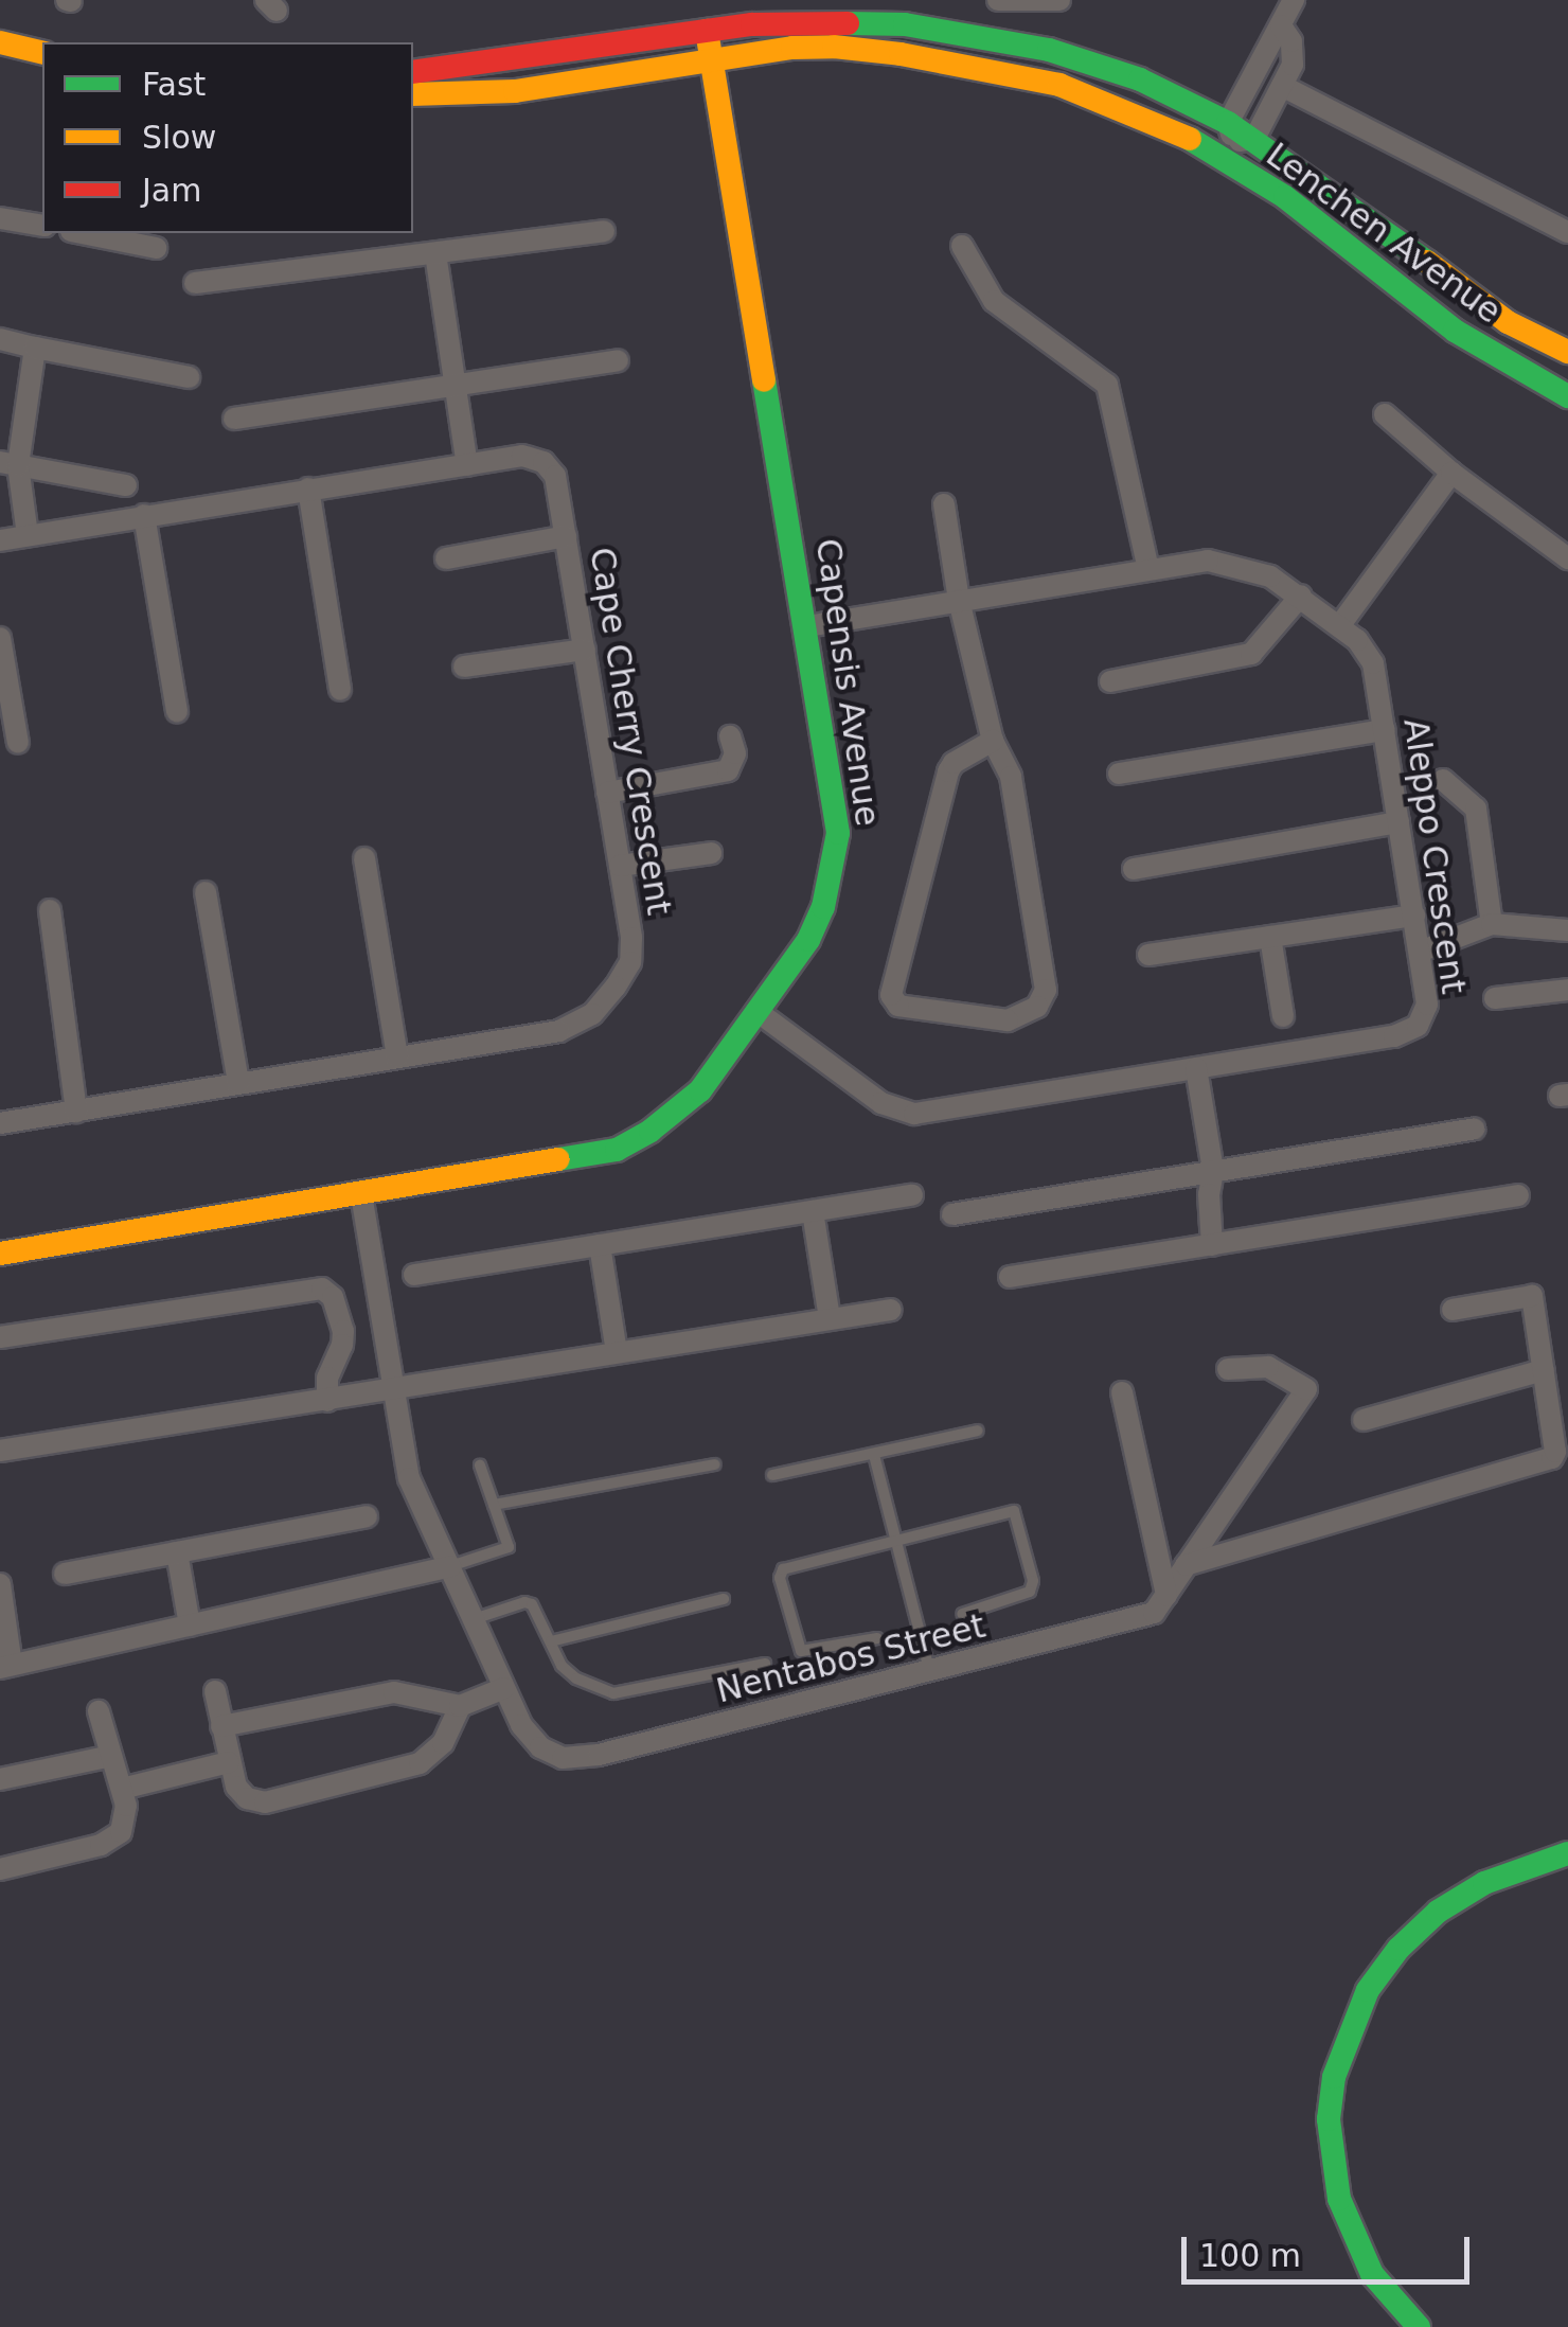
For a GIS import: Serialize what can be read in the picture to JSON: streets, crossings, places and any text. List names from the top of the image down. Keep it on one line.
{"streets":{"main road":["Lenchen Avenue","Capensis Avenue"],"street":["Cape Cherry Crescent","Aleppo Crescent","Nentabos Street"]},"crossings":[["Lenchen Avenue","Capensis Avenue"],["Capensis Avenue","Aleppo Crescent"]],"legend":["Fast","Slow","Jam"],"scale_bar":"100 m"}
